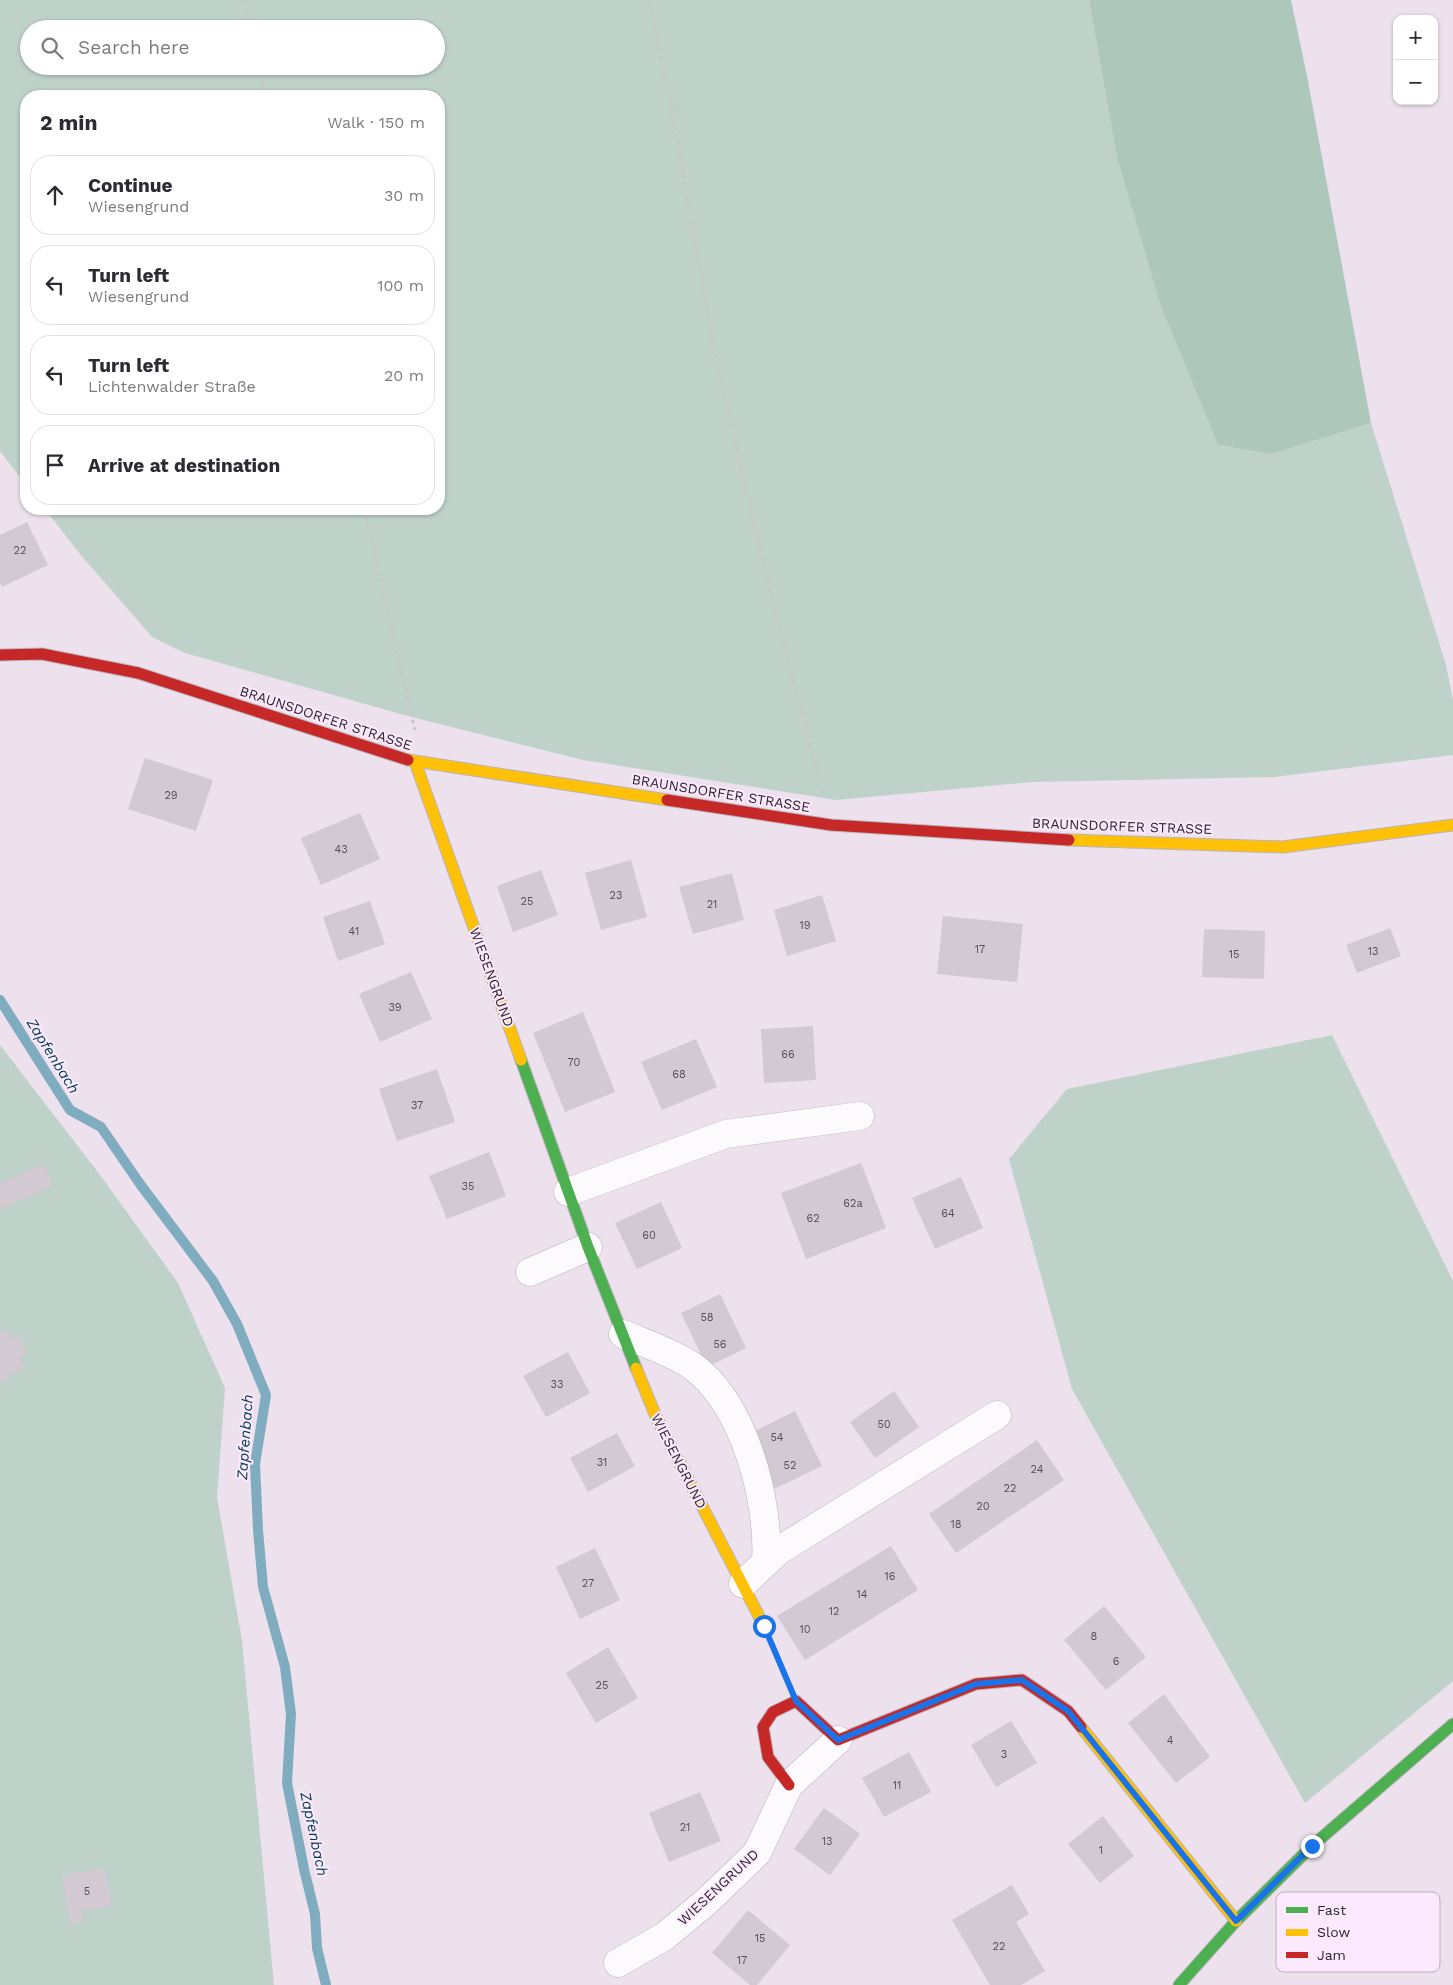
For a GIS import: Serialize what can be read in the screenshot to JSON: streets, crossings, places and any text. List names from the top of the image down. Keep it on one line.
{"streets":{"street":["BRAUNSDORFER STRASSE","WIESENGRUND"]},"crossings":[["BRAUNSDORFER STRASSE","WIESENGRUND"]],"water":["Zapfenbach"],"house_numbers":["22","29","43","23","25","21","19","41","17","13","15","39","66","70","68","37","35","62a","64","62","60","58","56","33","50","54","31","52","24","22","20","18","16","27","14","12","10","8","6","25","4","3","11","21","13","1","5","15","22","17"],"legend":["Fast","Slow","Jam"],"page":{"map_buttons":["+","−"],"search":"Search here","heading":["2 min","Walk · 150 m"],"list":[["Continue","Wiesengrund","30 m"],["Turn left","Wiesengrund","100 m"],["Turn left","Lichtenwalder Straße","20 m"],"Arrive at destination"]}}
